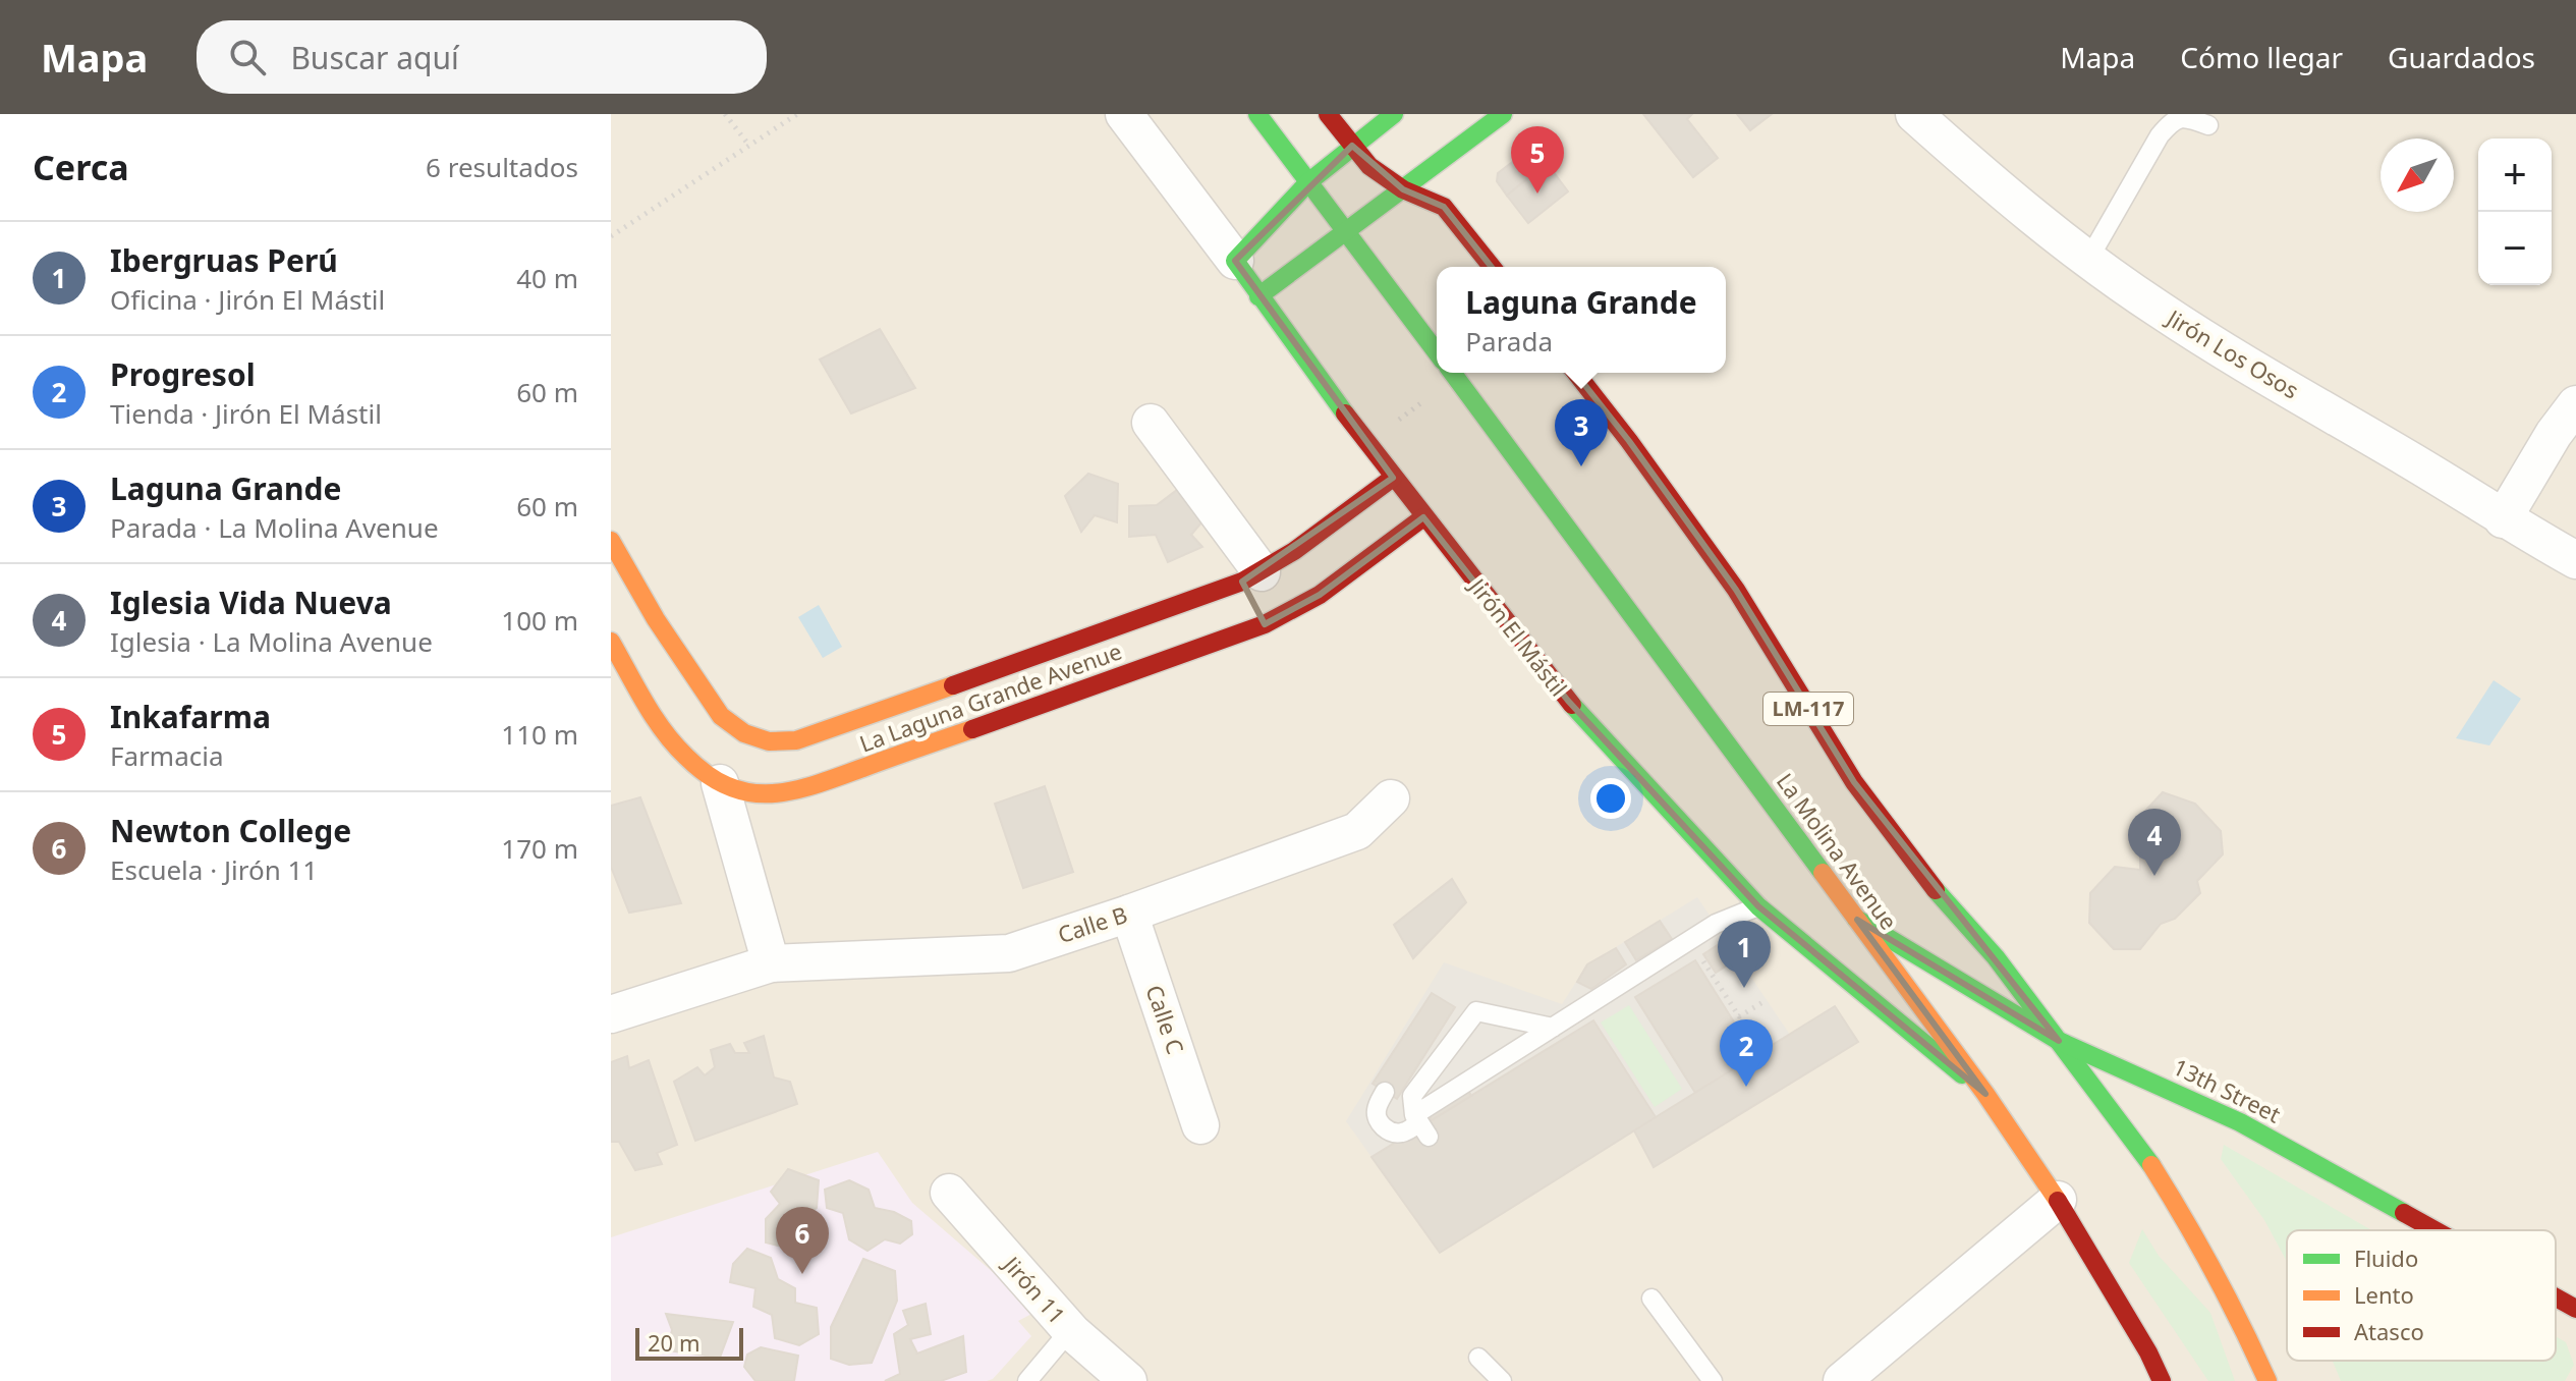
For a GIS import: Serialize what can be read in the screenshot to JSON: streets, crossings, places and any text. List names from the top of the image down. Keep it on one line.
{"streets":{"street":["Jirón Los Osos","Jirón El Mástil","La Laguna Grande Avenue","LM-117","La Molina Avenue","Calle B","Calle C","13th Street","Jirón 11"]},"crossings":[["Jirón El Mástil","La Laguna Grande Avenue"],["Jirón El Mástil","La Molina Avenue"],["LM-117","13th Street"],["La Molina Avenue","13th Street"],["Calle B","Calle C"]],"legend":["Fluido","Lento","Atasco"],"scale_bar":"20 m","north":"bottom left","page":{"header":"Mapa","search":"Buscar aquí","nav":["Mapa","Cómo llegar","Guardados"],"heading":["Cerca","6 resultados"],"pins":["5","3","4","1","2","6"],"map_buttons":["+","−"],"list":[{"mark":"1","name":"Ibergruas Perú","note":"Oficina · Jirón El Mástil","value":"40 m"},{"mark":"2","name":"Progresol","note":"Tienda · Jirón El Mástil","value":"60 m"},{"mark":"3","name":"Laguna Grande","note":"Parada · La Molina Avenue","value":"60 m"},{"mark":"4","name":"Iglesia Vida Nueva","note":"Iglesia · La Molina Avenue","value":"100 m"},{"mark":"5","name":"Inkafarma","note":"Farmacia","value":"110 m"},{"mark":"6","name":"Newton College","note":"Escuela · Jirón 11","value":"170 m"}],"popup":["Laguna Grande","Parada"],"scale":"20 m"}}
